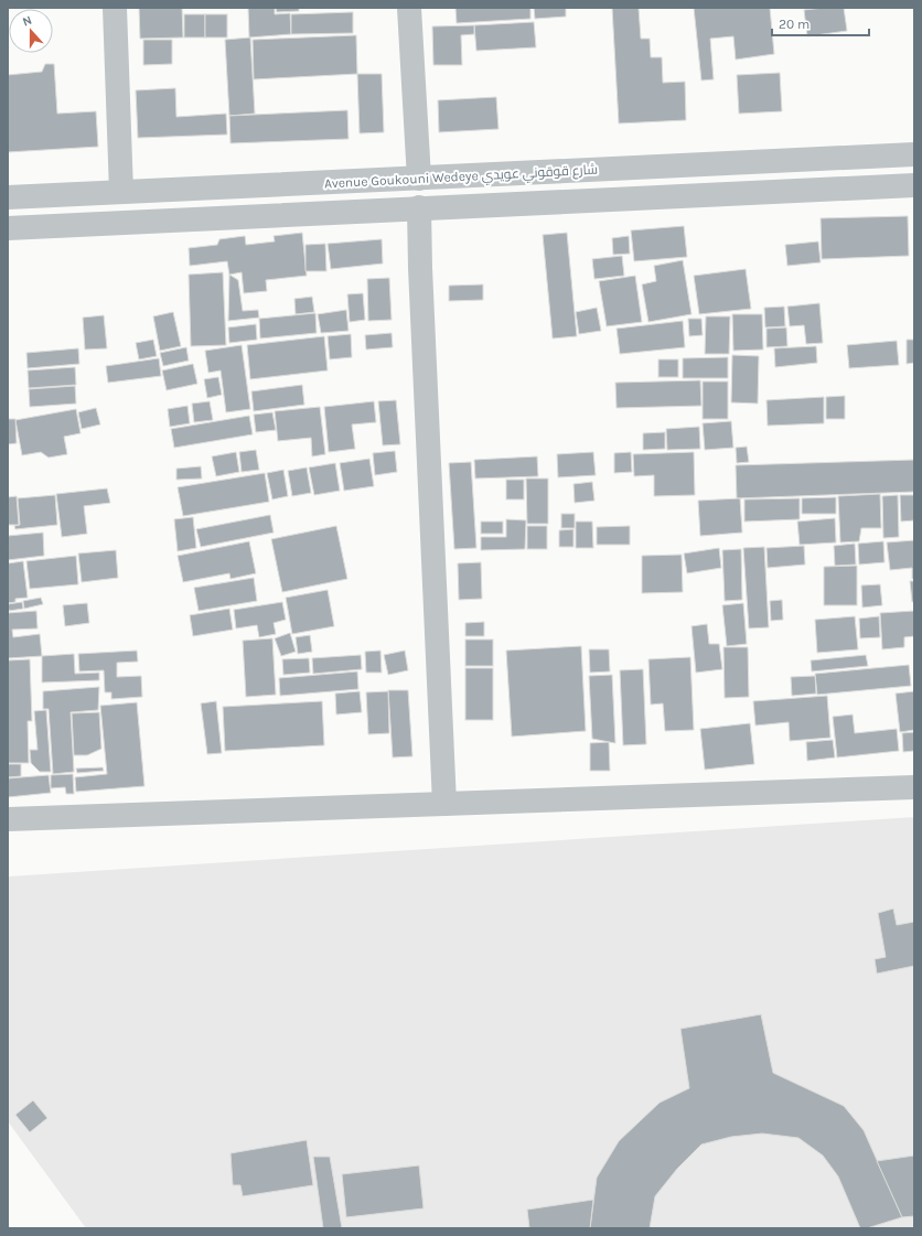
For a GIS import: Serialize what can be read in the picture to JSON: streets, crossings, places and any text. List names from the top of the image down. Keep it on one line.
{"streets":{"street":["Avenue Goukouni Wedeye شارع قوقوني عويدي"]},"scale_bar":"20 m","north":"top"}
